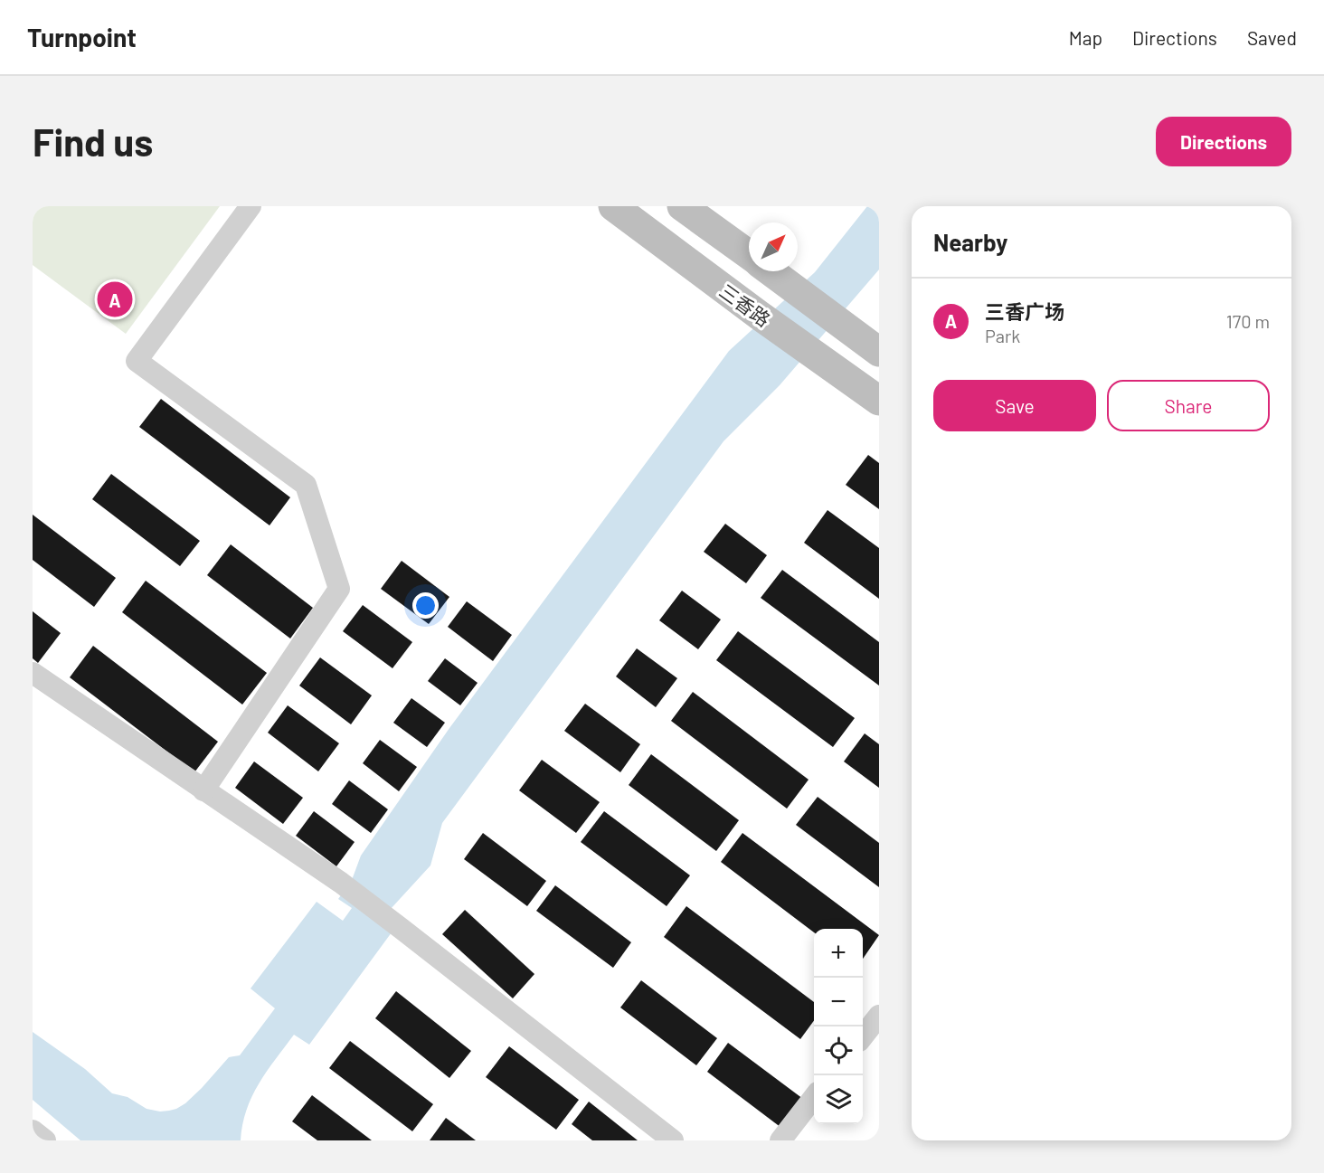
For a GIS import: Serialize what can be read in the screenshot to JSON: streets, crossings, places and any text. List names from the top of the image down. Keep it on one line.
{"streets":{"main road":["三香路"]},"north":"top right","page":{"header":"Turnpoint","nav":["Map","Directions","Saved"],"buttons":["Directions",["Save","Share"]],"title":"Find us","heading":"Nearby","list":[{"mark":"A","name":"三香广场","note":"Park","value":"170 m"}],"pins":"A","map_buttons":["+","−"]}}
